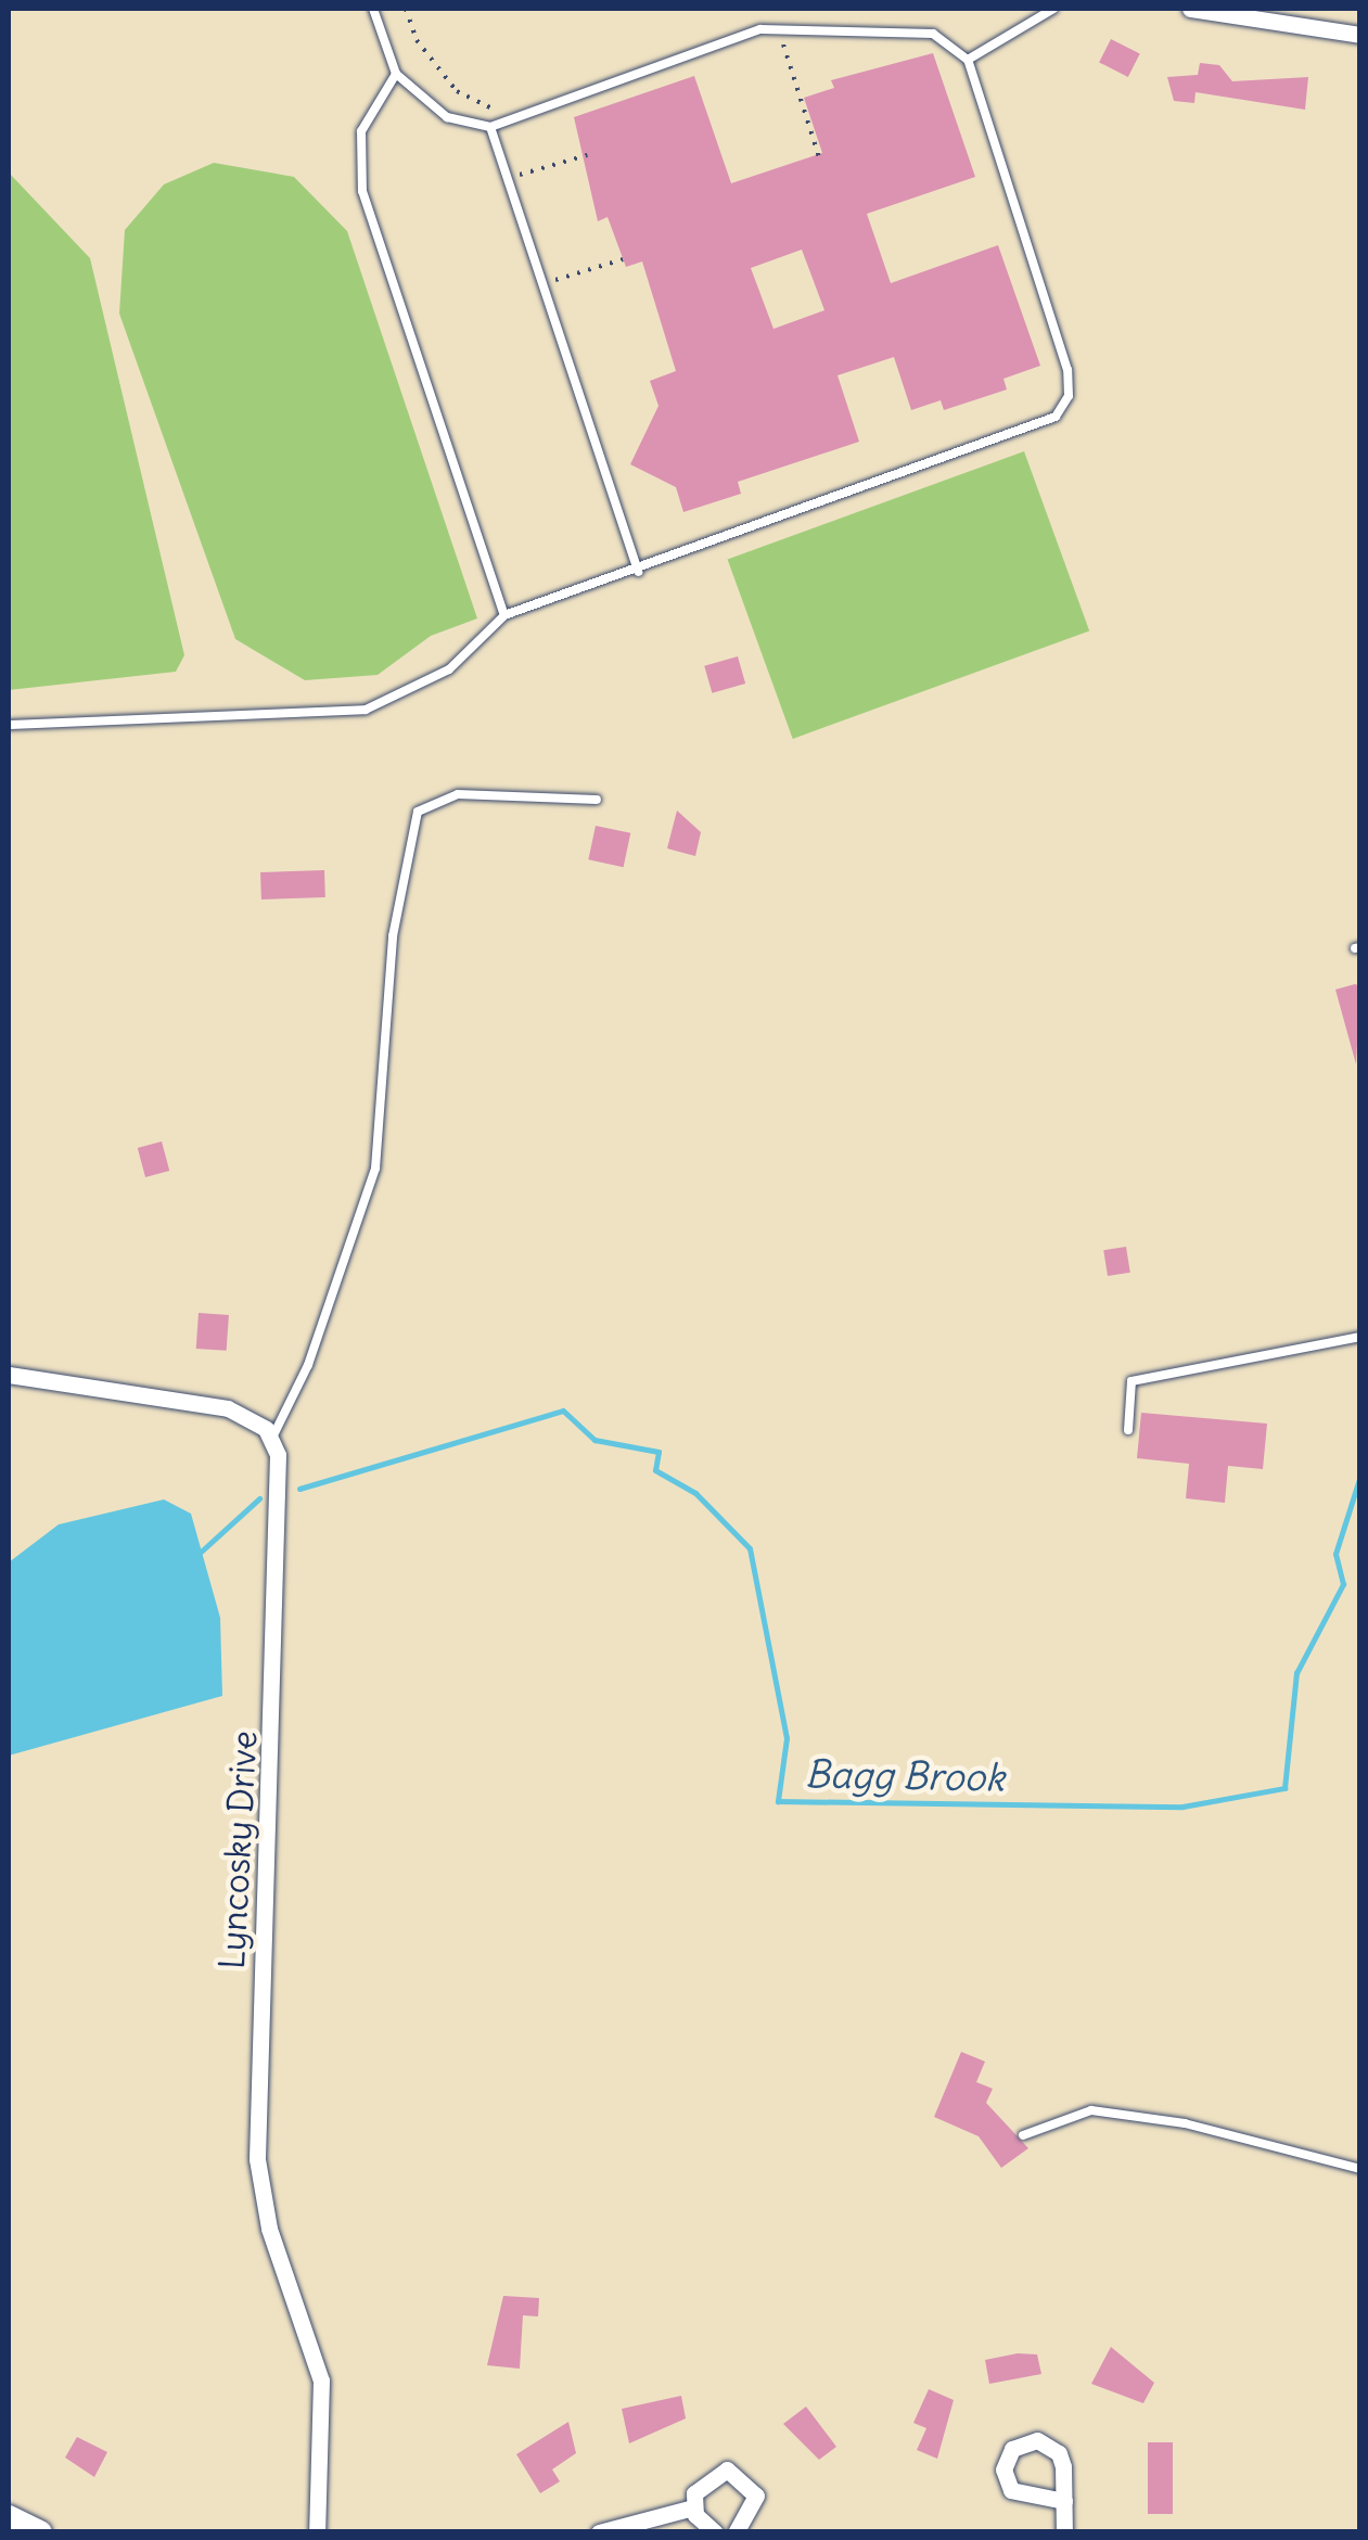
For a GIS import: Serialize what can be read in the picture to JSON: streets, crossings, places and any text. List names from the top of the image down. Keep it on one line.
{"streets":{"street":["Lyncosky Drive"]},"water":["Bagg Brook"]}
